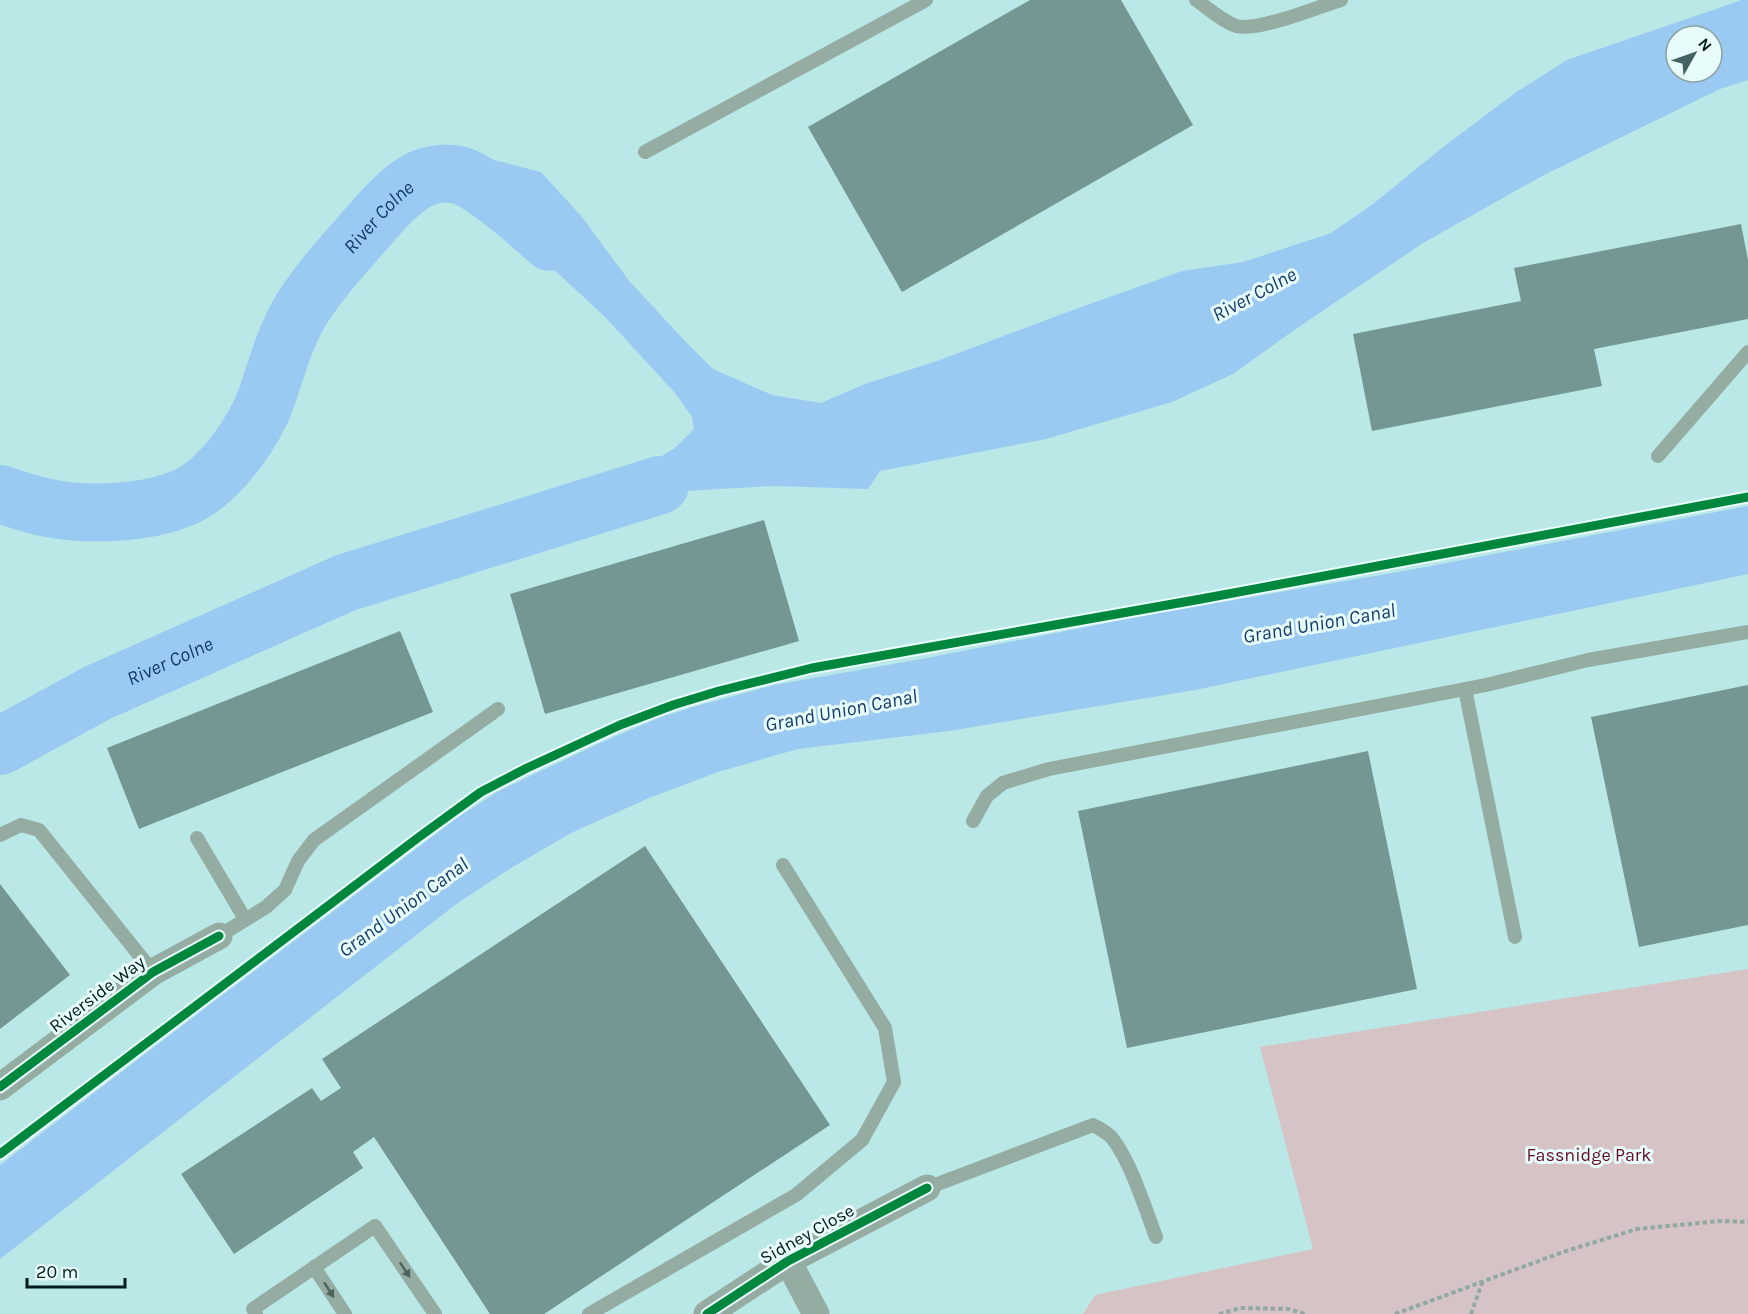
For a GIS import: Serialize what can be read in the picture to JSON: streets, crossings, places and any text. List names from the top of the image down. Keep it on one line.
{"streets":{"street":["Riverside Way","Sidney Close"]},"water":["River Colne","Grand Union Canal"],"parks":["Fassnidge Park"],"scale_bar":"20 m","north":"top right"}
